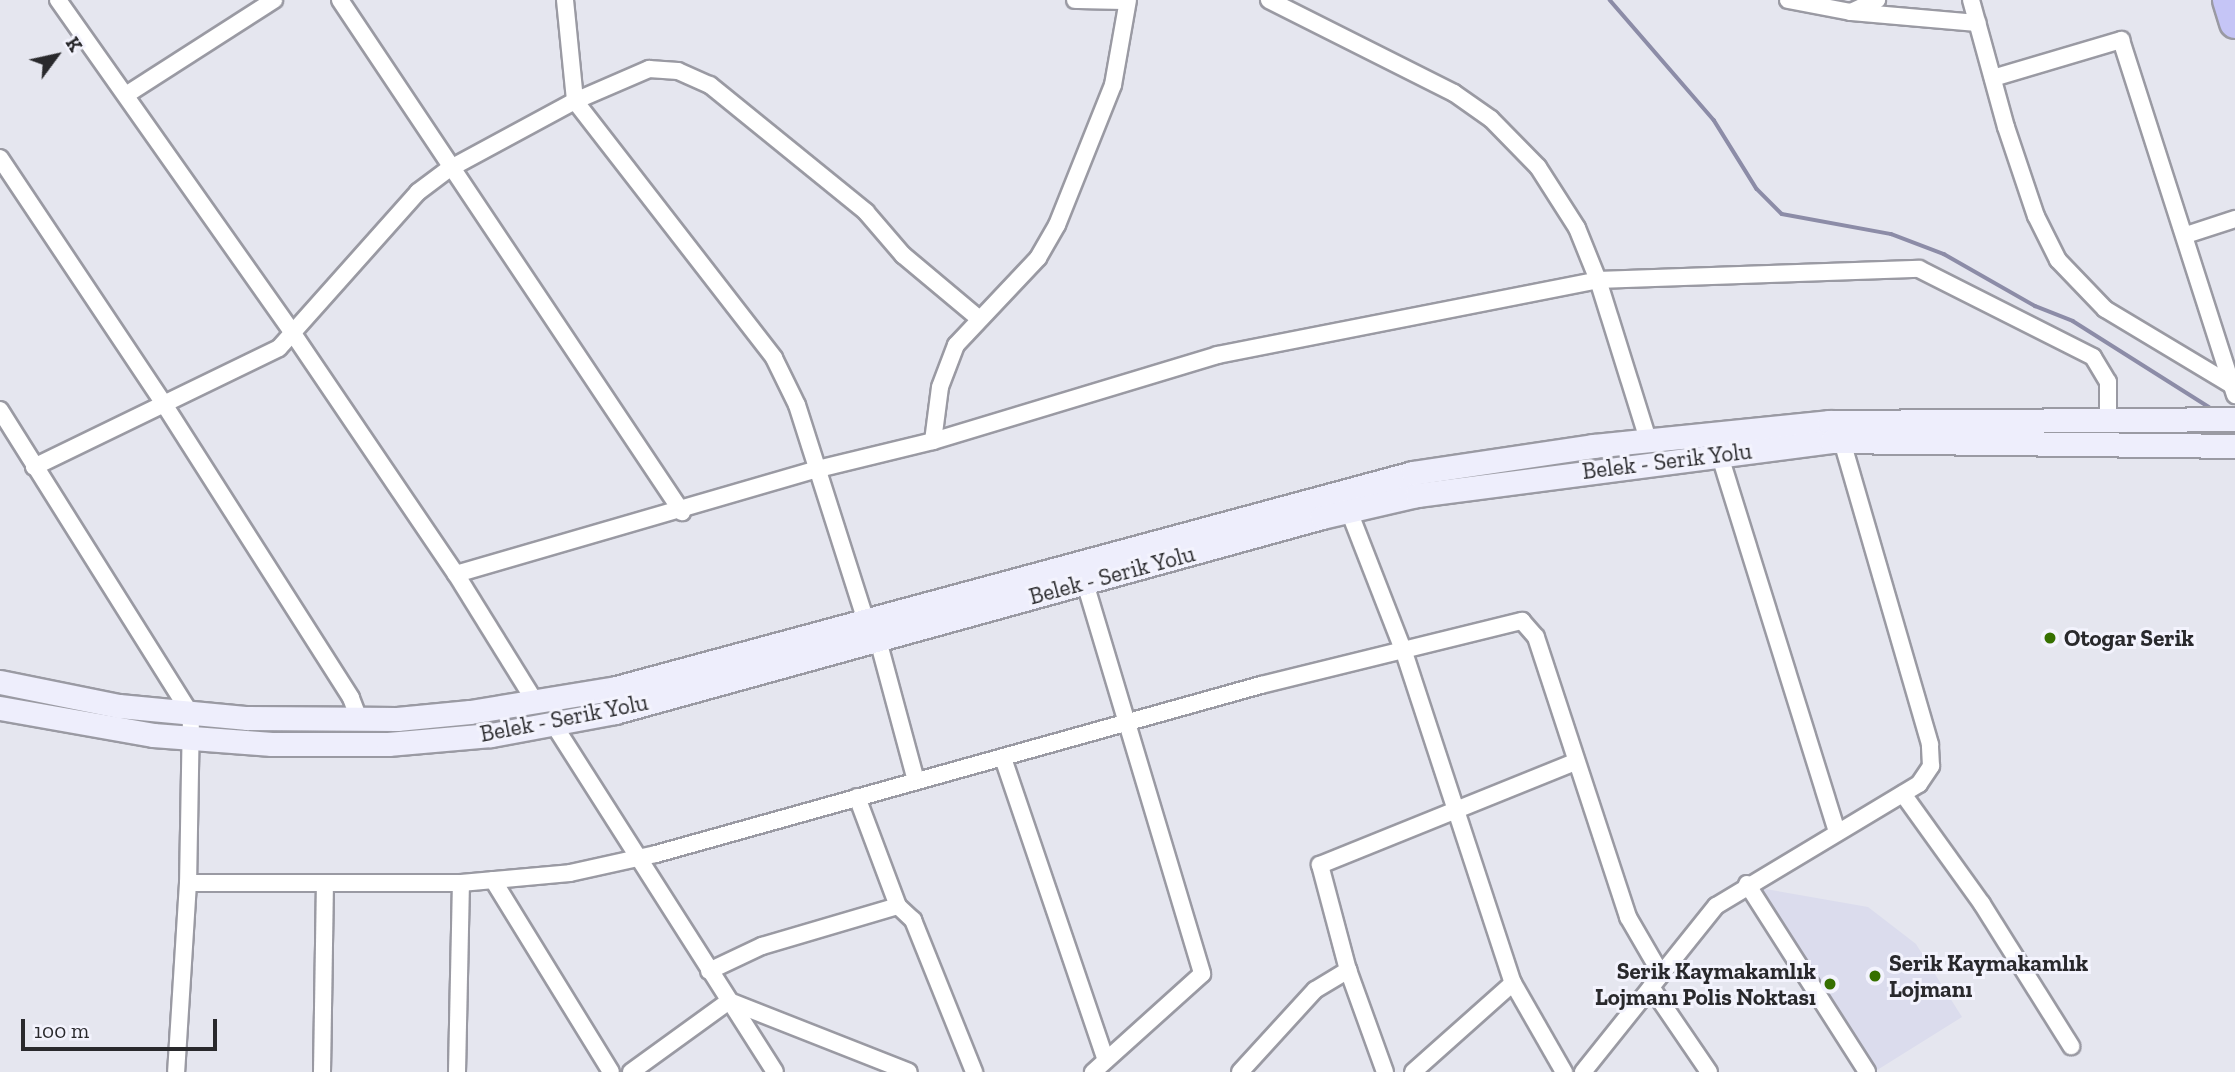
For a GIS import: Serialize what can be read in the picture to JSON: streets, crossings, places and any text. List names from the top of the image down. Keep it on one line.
{"streets":{"main road":["Belek - Serik Yolu"]},"places":["Otogar Serik","Serik Kaymakamlık Lojmanı","Serik Kaymakamlık Lojmanı Polis Noktası"],"scale_bar":"100 m","north":"top right"}
